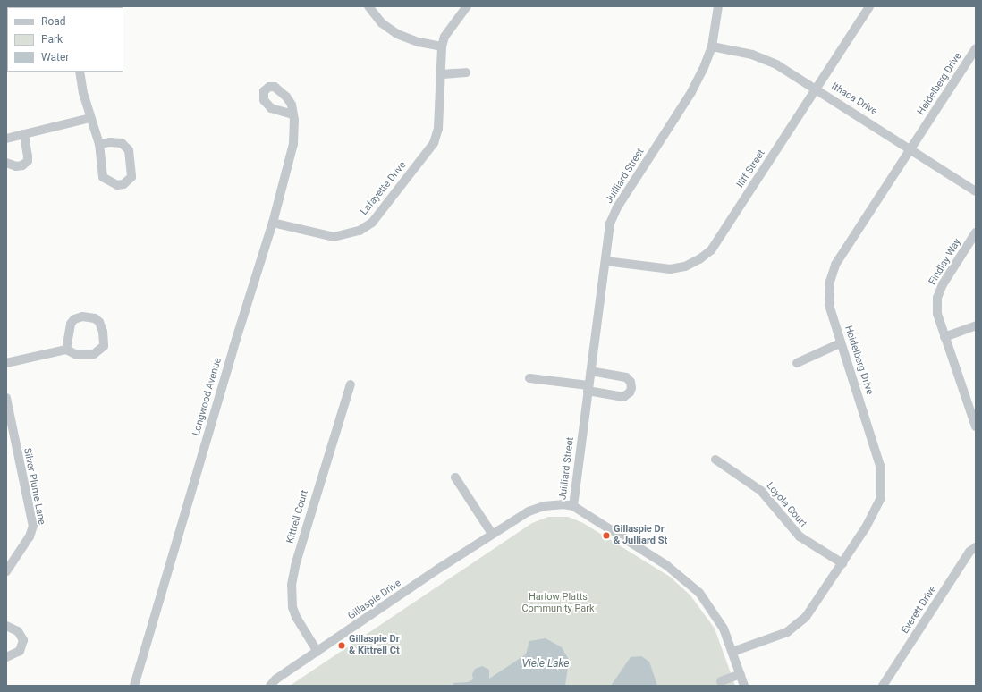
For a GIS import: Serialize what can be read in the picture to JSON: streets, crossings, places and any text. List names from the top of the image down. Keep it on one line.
{"streets":{"street":["Heidelberg Drive","Ithaca Drive","Iliff Street","Juilliard Street","Lafayette Drive","Findlay Way","Longwood Avenue","Silver Plume Lane","Loyola Court","Kittrell Court","Gillaspie Drive","Everett Drive"]},"crossings":[["Heidelberg Drive","Ithaca Drive"],["Heidelberg Drive","Loyola Court"],["Ithaca Drive","Iliff Street"],["Ithaca Drive","Juilliard Street"],["Iliff Street","Juilliard Street"],["Juilliard Street","Gillaspie Drive"],["Lafayette Drive","Longwood Avenue"],["Kittrell Court","Gillaspie Drive"]],"water":["Viele Lake"],"parks":["Harlow Platts Community Park"],"places":["Gillaspie Dr & Julliard St","Gillaspie Dr & Kittrell Ct"],"legend":["Road","Park","Water"]}
